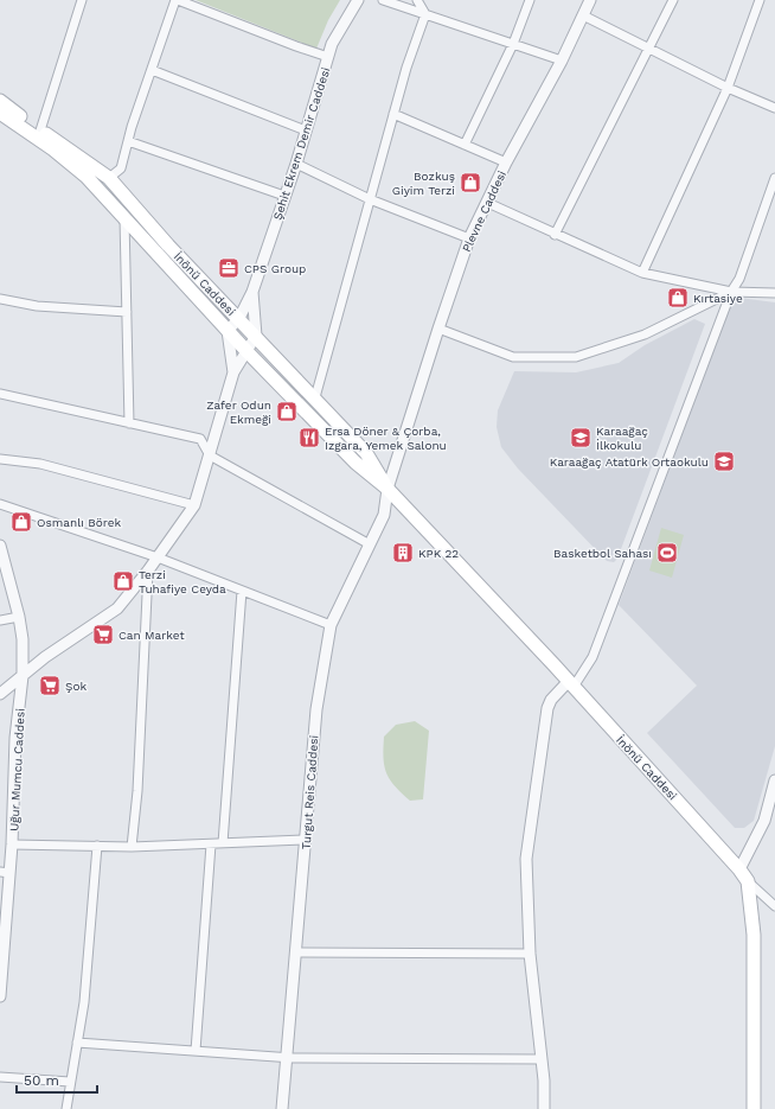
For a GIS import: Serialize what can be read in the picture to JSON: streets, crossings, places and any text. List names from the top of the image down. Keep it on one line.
{"streets":{"main road":["İnönü Caddesi"],"street":["Şehit Ekrem Demir Caddesi","Plevne Caddesi","Uğur Mumcu Caddesi","Turgut Reis Caddesi"]},"crossings":[["Plevne Caddesi","İnönü Caddesi"],["Plevne Caddesi","Turgut Reis Caddesi"],["İnönü Caddesi","Turgut Reis Caddesi"]],"places":{"shop":["Bozkuş Giyim Terzi","Kırtasiye","Zafer Odun Ekmeği","Osmanlı Börek","Terzi Tuhafiye Ceyda"],"office":["CPS Group"],"restaurant":["Ersa Döner & Çorba, Izgara, Yemek Salonu"],"school or university":["Karaağaç İlkokulu","Karaağaç Atatürk Ortaokulu"],"building":["KPK 22"],"sports":["Basketbol Sahası"],"supermarket":["Can Market","Şok"]},"scale_bar":"50 m"}
